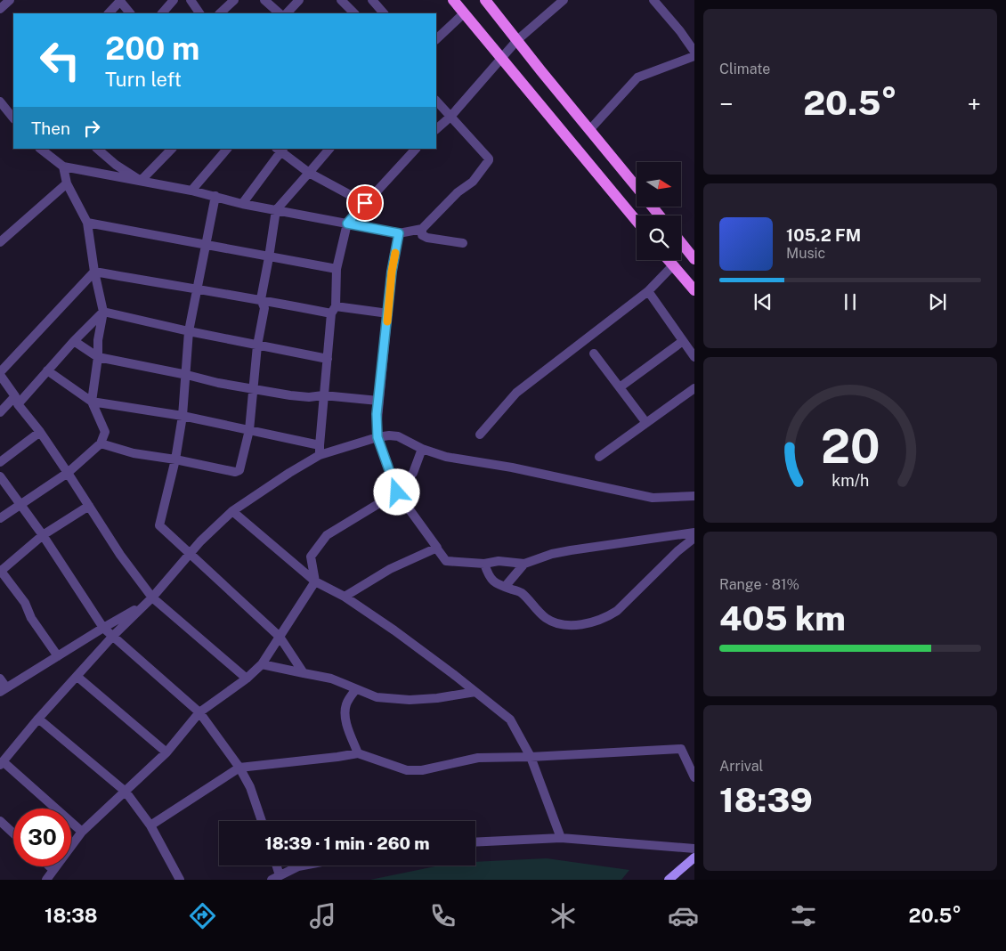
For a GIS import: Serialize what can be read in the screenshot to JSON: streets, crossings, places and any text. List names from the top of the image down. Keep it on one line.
{"north":"right","page":{"tile":["Climate",["Range · 81%","405 km"],["Arrival","18:39"]],"turn":["200 m","Turn left"],"heat":["−","20.5°","+"],"then":"Then","song":["105.2 FM","Music"],"limit":"30","trip":"18:39 · 1 min · 260 m","tabs":["18:38","20.5°"],"gauge":["20","km/h"]}}
